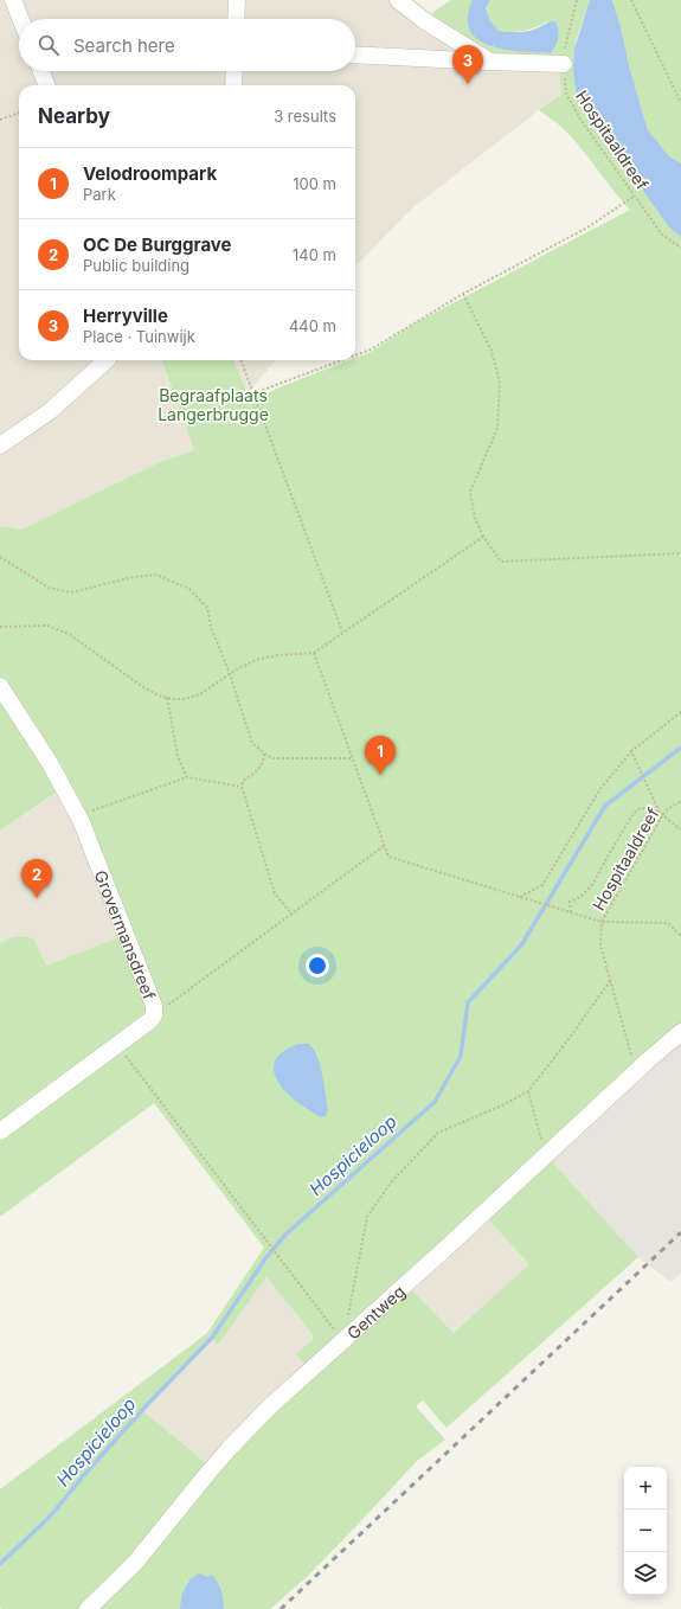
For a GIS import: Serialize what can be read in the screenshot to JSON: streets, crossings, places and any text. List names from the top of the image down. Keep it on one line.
{"streets":{"street":["Grovermansdreef","Gentweg"],"path":["Hospitaaldreef"]},"crossings":[["Hospitaaldreef","Gentweg"]],"water":["Hospicieloop"],"parks":["Begraafplaats Langerbrugge"],"page":{"search":"Search here","pins":["3","1","2"],"heading":["Nearby","3 results"],"list":[{"mark":"1","name":"Velodroompark","note":"Park","value":"100 m"},{"mark":"2","name":"OC De Burggrave","note":"Public building","value":"140 m"},{"mark":"3","name":"Herryville","note":"Place · Tuinwijk","value":"440 m"}],"map_buttons":["+","−"]}}
